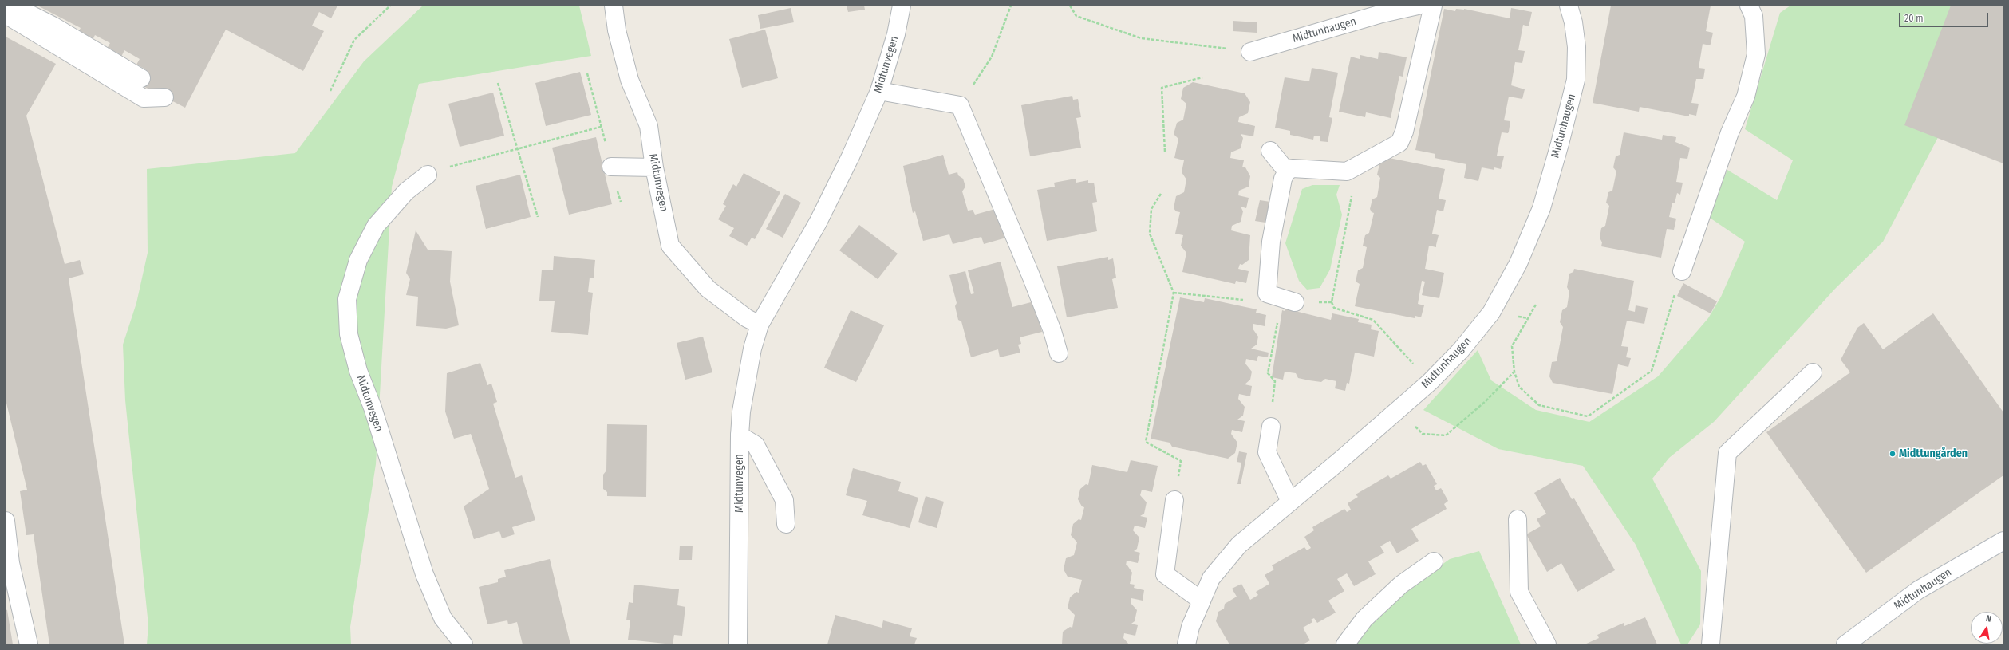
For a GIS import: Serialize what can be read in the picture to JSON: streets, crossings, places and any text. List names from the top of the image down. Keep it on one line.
{"streets":{"street":["Midtunhaugen","Midtunvegen"]},"places":["Midttungården"],"scale_bar":"20 m","north":"top"}
